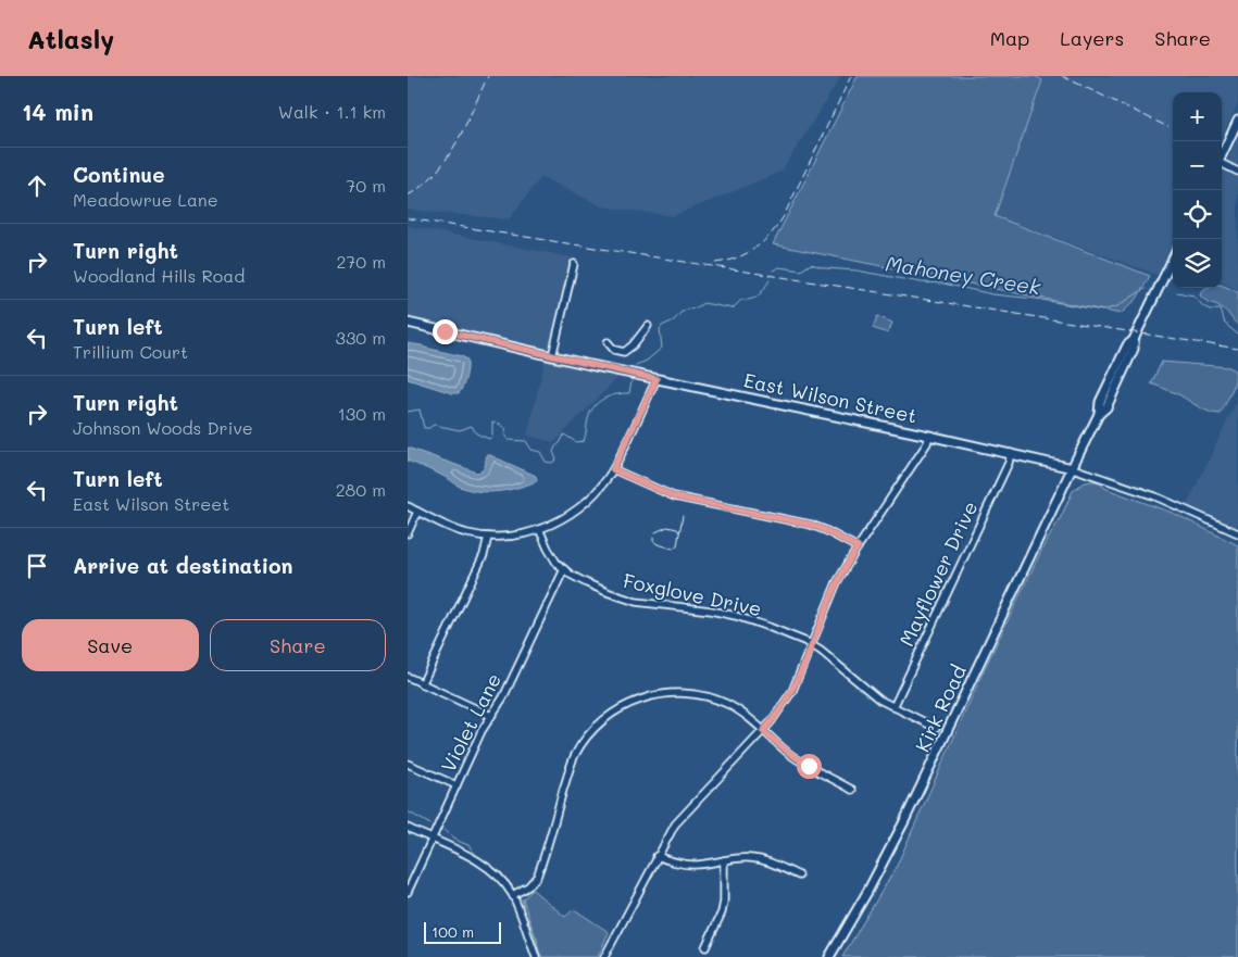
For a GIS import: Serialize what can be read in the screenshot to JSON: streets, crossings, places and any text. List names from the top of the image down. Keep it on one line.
{"streets":{"street":["East Wilson Street","Mayflower Drive","Foxglove Drive","Kirk Road","Violet Lane"]},"crossings":[["East Wilson Street","Mayflower Drive"],["East Wilson Street","Kirk Road"],["Mayflower Drive","Foxglove Drive"],["Foxglove Drive","Violet Lane"]],"water":["Mahoney Creek"],"scale_bar":"100 m","page":{"header":"Atlasly","nav":["Map","Layers","Share"],"heading":["14 min","Walk · 1.1 km"],"map_buttons":["+","−"],"list":[["Continue","Meadowrue Lane","70 m"],["Turn right","Woodland Hills Road","270 m"],["Turn left","Trillium Court","330 m"],["Turn right","Johnson Woods Drive","130 m"],["Turn left","East Wilson Street","280 m"],"Arrive at destination"],"buttons":["Save","Share"],"scale":"100 m"}}
